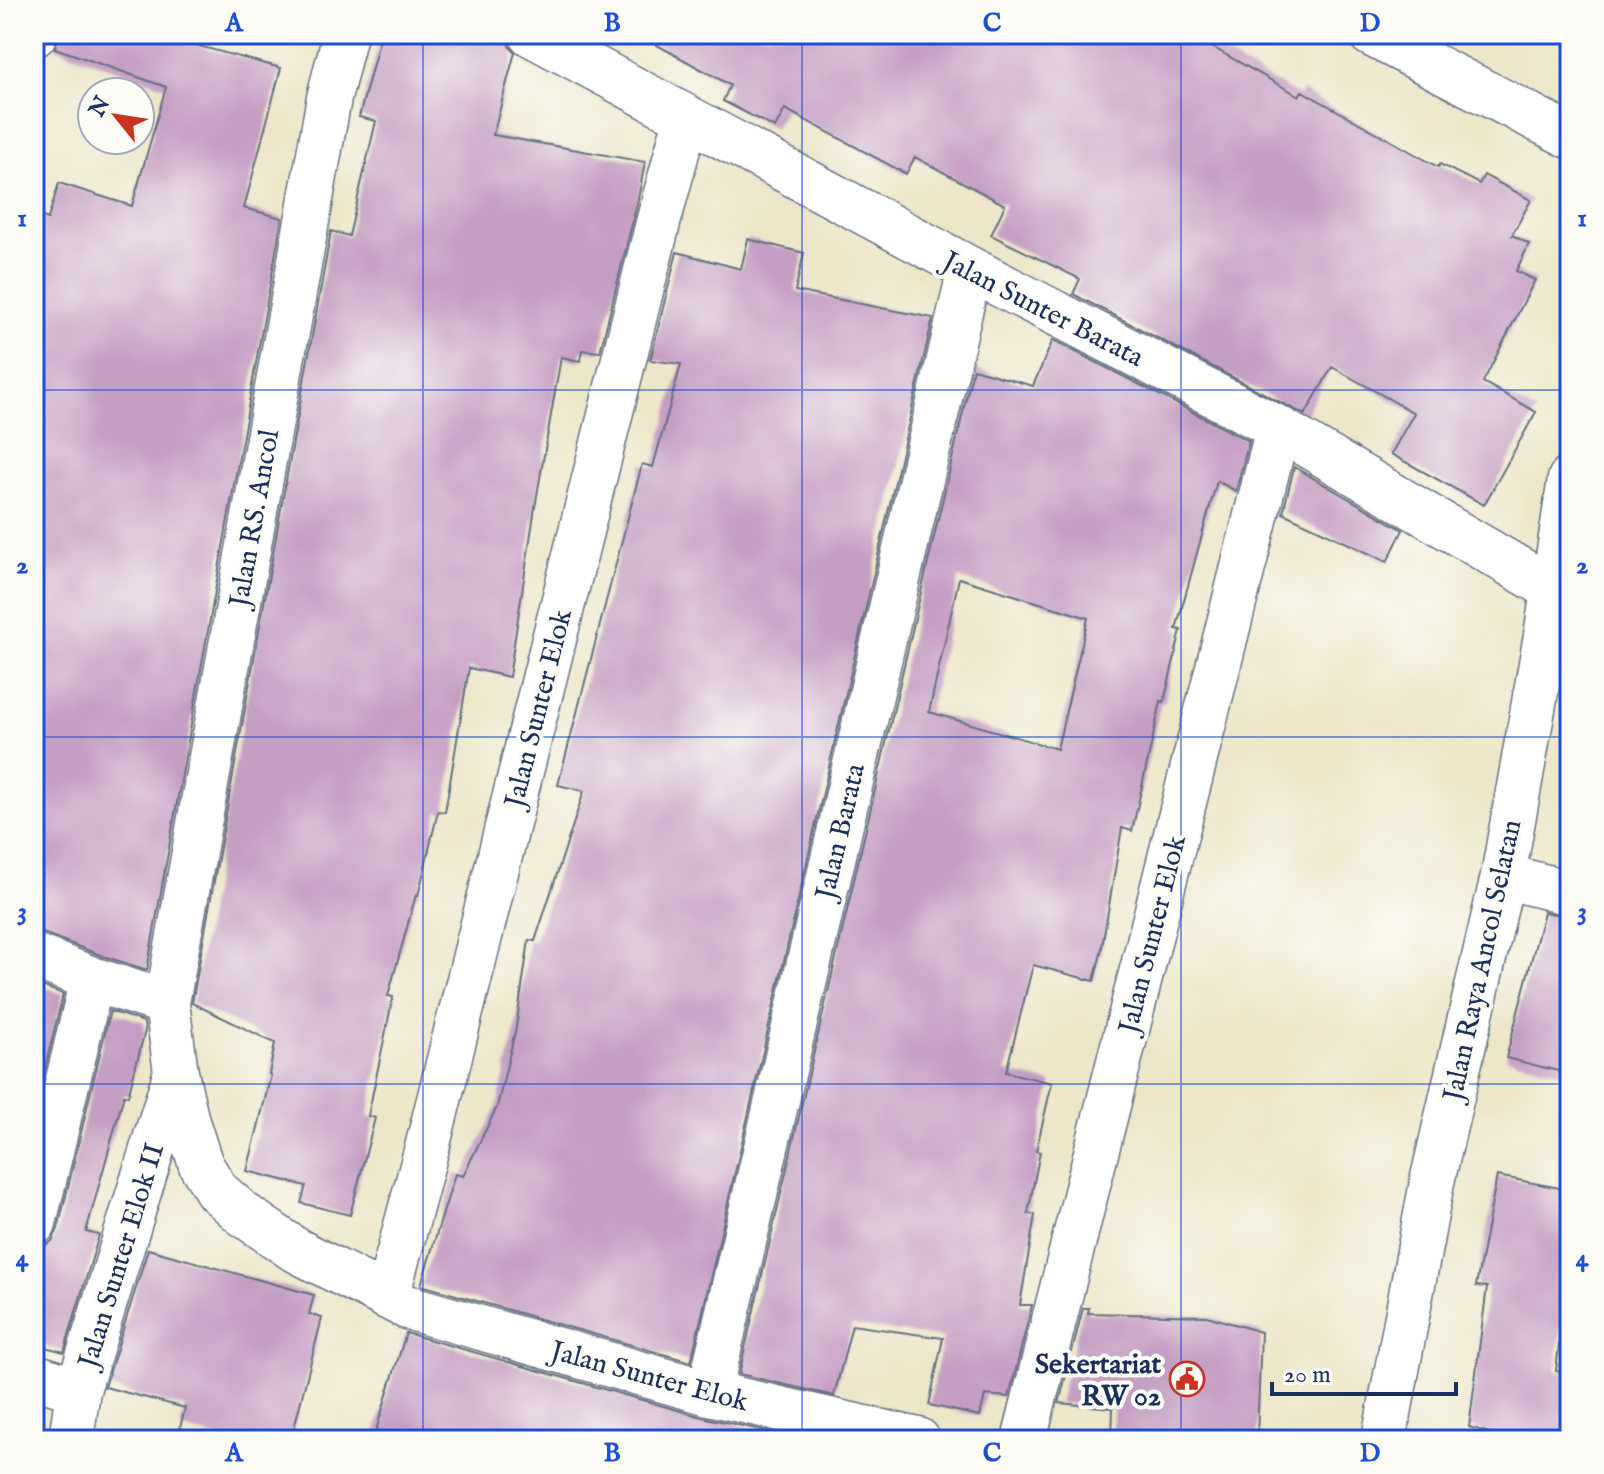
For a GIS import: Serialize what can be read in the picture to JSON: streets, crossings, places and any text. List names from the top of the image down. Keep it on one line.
{"streets":{"street":["Jalan Sunter Barata","Jalan RS. Ancol","Jalan Sunter Elok","Jalan Barata","Jalan Raya Ancol Selatan","Jalan Sunter Elok II"]},"crossings":[["Jalan Sunter Barata","Jalan Sunter Elok"],["Jalan Sunter Barata","Jalan Barata"],["Jalan Sunter Barata","Jalan Raya Ancol Selatan"],["Jalan RS. Ancol","Jalan Sunter Elok"],["Jalan Sunter Elok","Jalan Barata"],["Jalan Sunter Elok","Jalan Sunter Elok II"]],"places":{"public building":["Sekertariat RW 02"]},"scale_bar":"20 m","north":"top left","grid":{"columns":["A","B","C","D"],"rows":["1","2","3","4"]}}
